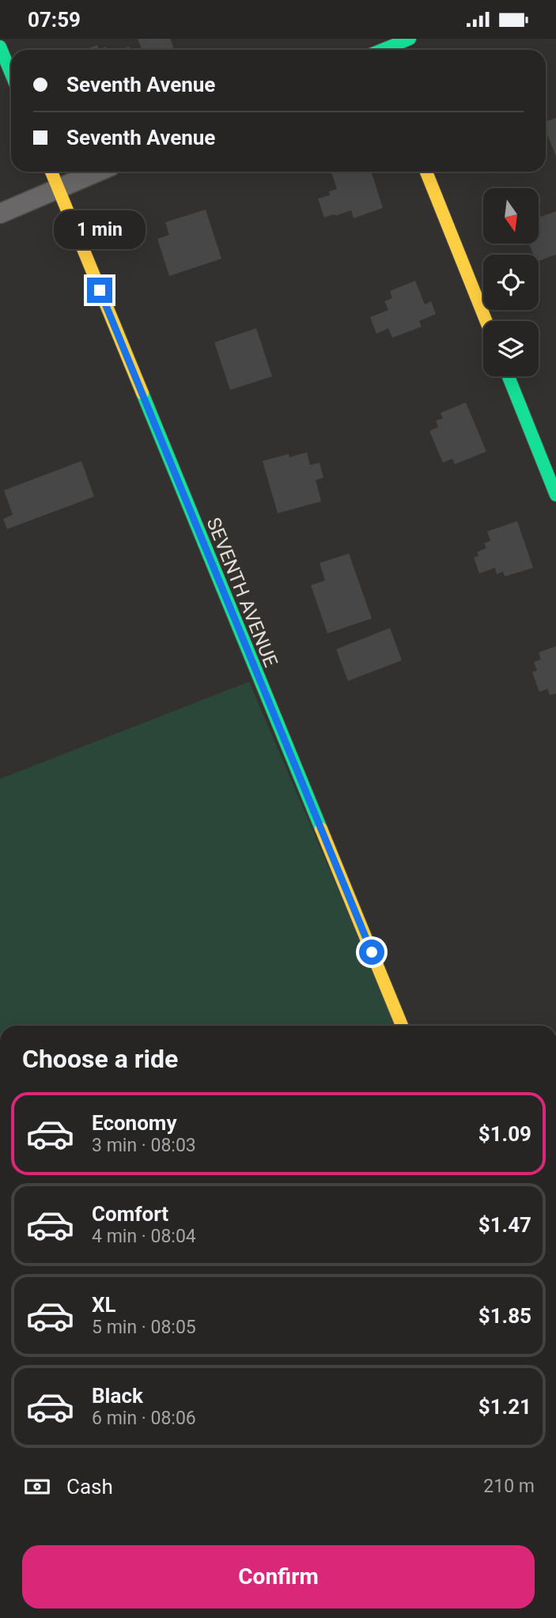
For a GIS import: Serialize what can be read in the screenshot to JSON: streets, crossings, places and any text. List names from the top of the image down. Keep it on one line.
{"streets":{"street":["SEVENTH AVENUE"]},"north":"bottom","page":{"status":"07:59","banner":["Seventh Avenue","Seventh Avenue"],"bubble":"1 min","heading":"Choose a ride","list":[{"name":"Economy","note":"3 min · 08:03","value":"$1.09"},{"name":"Comfort","note":"4 min · 08:04","value":"$1.47"},{"name":"XL","note":"5 min · 08:05","value":"$1.85"},{"name":"Black","note":"6 min · 08:06","value":"$1.21"}],"pay":["Cash","210 m"],"buttons":"Confirm"}}
